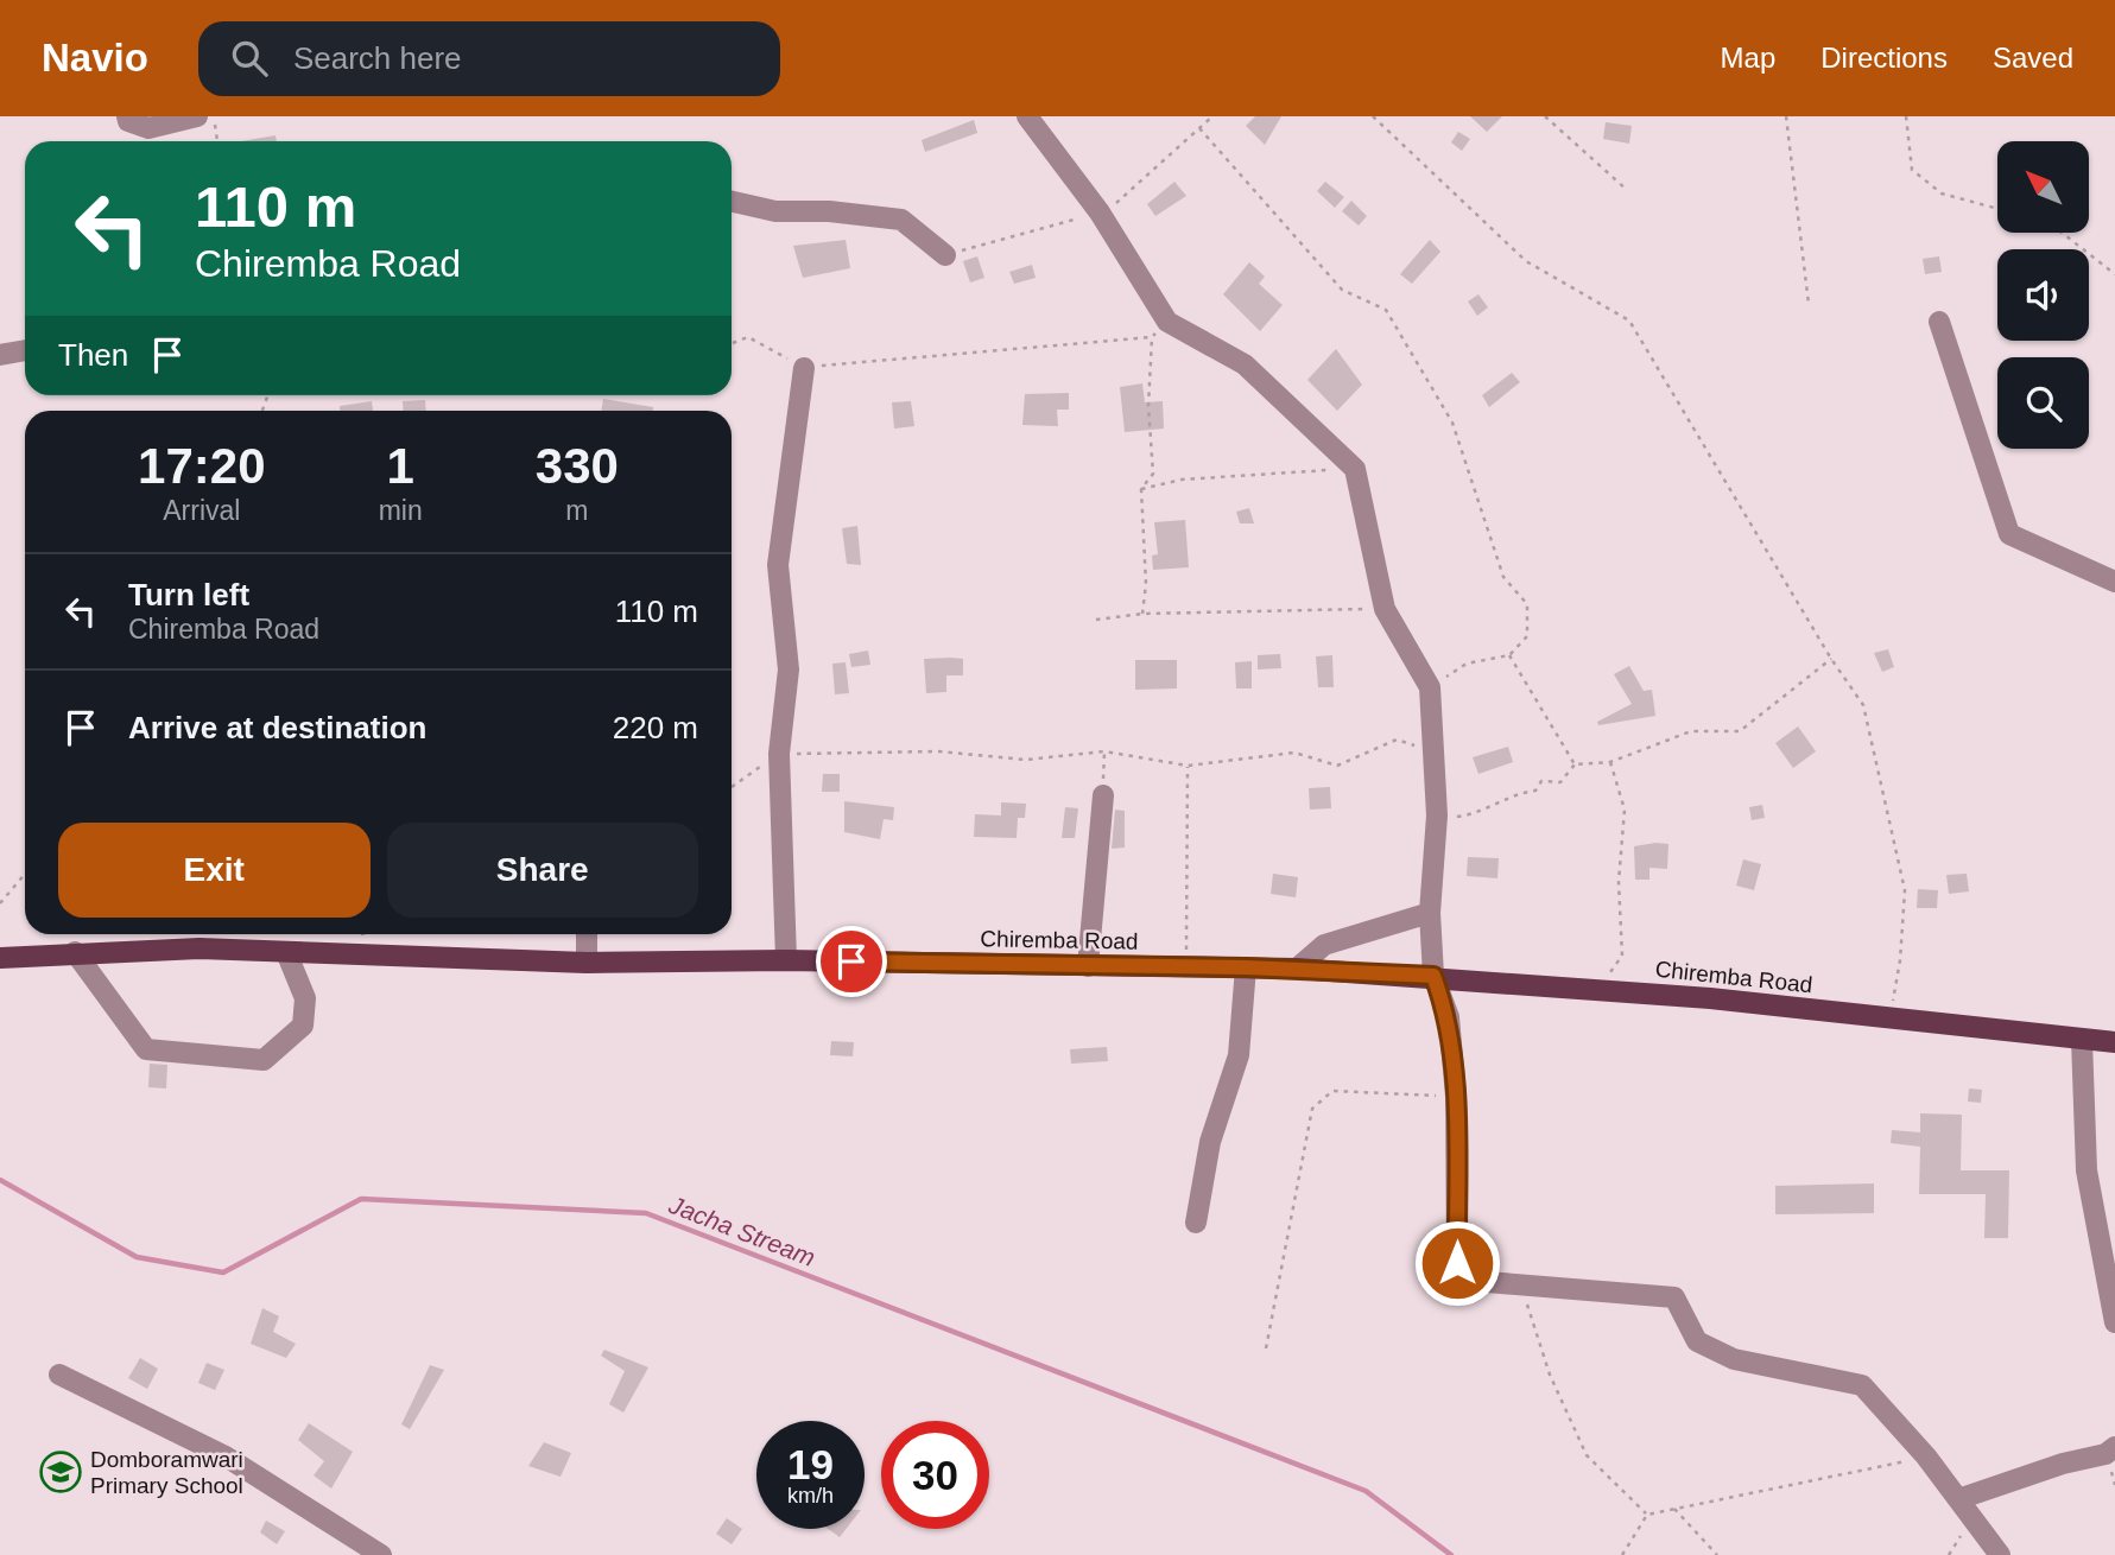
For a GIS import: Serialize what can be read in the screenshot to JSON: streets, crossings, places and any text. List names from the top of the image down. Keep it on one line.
{"streets":{"main road":["Chiremba Road"]},"water":["Jacha Stream"],"places":{"school or university":["Domboramwari Primary School"]},"north":"top left","page":{"header":"Navio","search":"Search here","nav":["Map","Directions","Saved"],"turn":["110 m","Chiremba Road"],"then":"Then","eta":["17:20","Arrival","1","min","330","m"],"list":[{"name":"Turn left","note":"Chiremba Road","value":"110 m"},{"name":"Arrive at destination","value":"220 m"}],"buttons":["Exit","Share"],"speed":"19 km/h","limit":"30"}}
